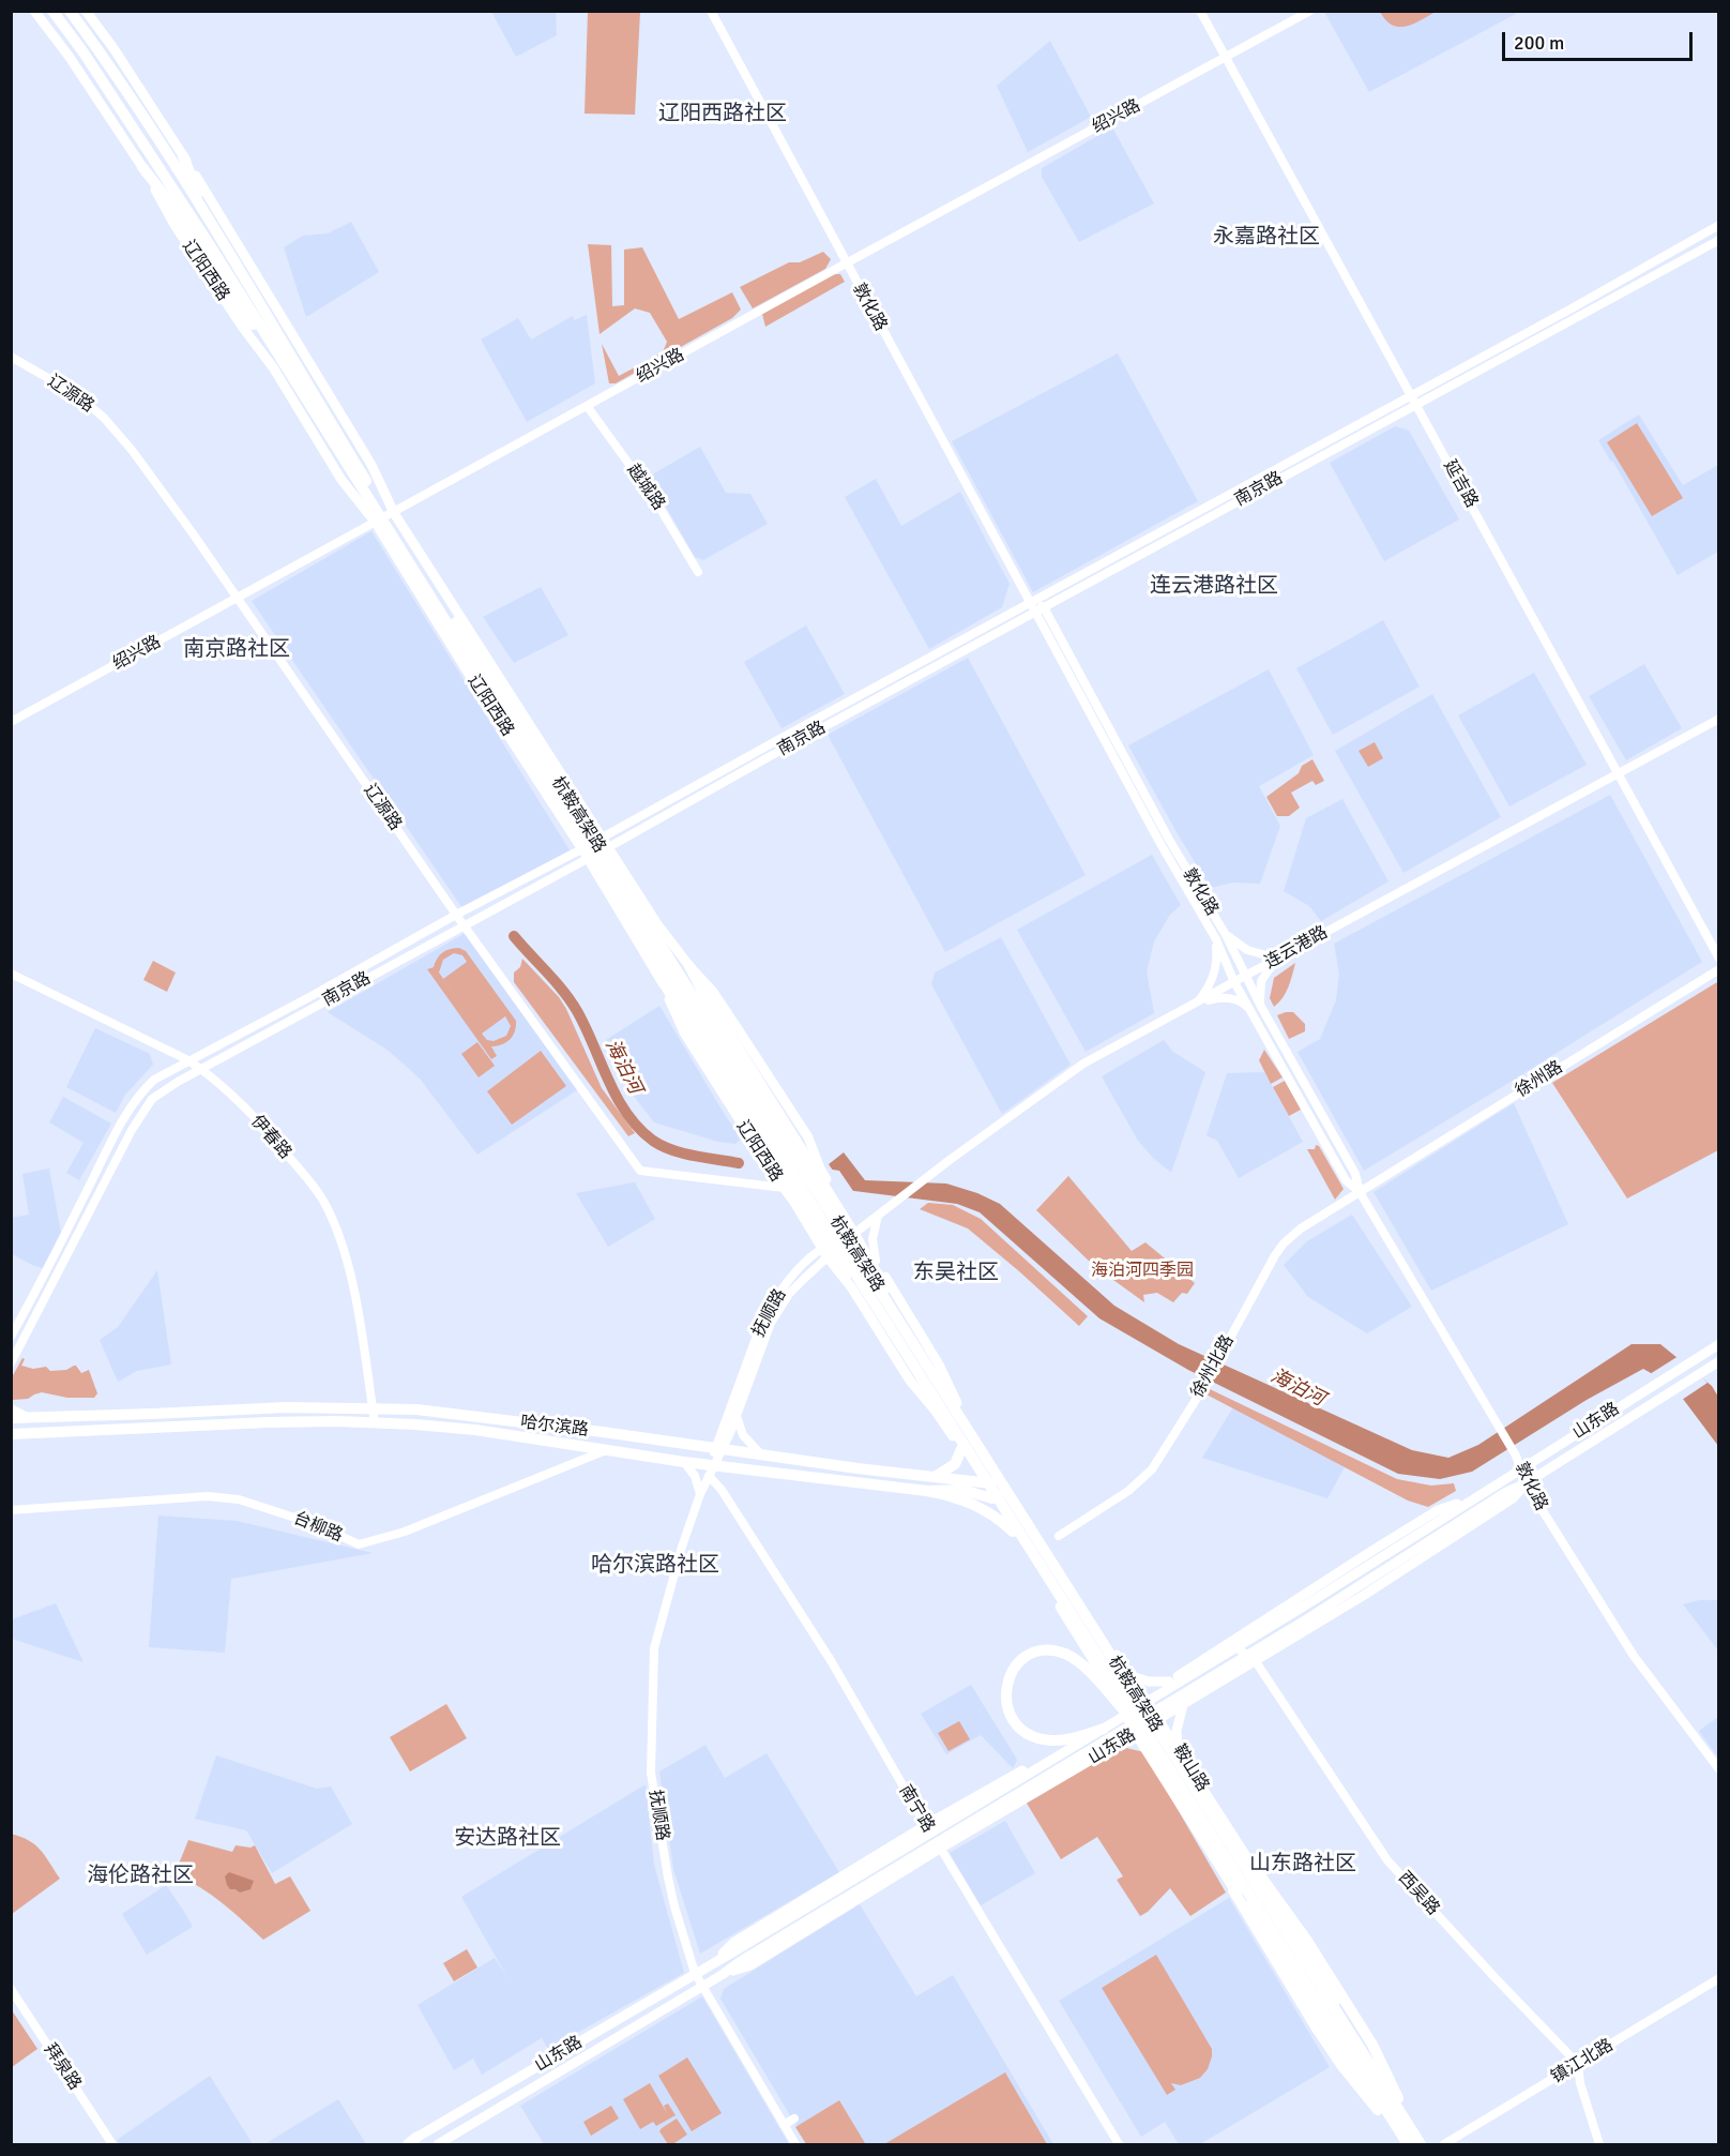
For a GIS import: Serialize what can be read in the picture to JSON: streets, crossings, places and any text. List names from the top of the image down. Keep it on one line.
{"streets":{"highway":["辽阳西路","杭鞍高架路","哈尔滨路"],"main road":["绍兴路","敦化路","辽源路","延吉路","越城路","南京路","连云港路","徐州路","伊春路","抚顺路","徐州北路","山东路","台柳路","鞍山路","南宁路","西吴路","镇江北路","拜泉路"]},"crossings":[["绍兴路","辽阳西路"],["绍兴路","敦化路"],["绍兴路","辽源路"],["绍兴路","延吉路"],["绍兴路","越城路"],["辽阳西路","辽源路"],["辽阳西路","南京路"],["辽阳西路","杭鞍高架路"],["辽阳西路","抚顺路"],["辽阳西路","鞍山路"],["敦化路","南京路"],["敦化路","连云港路"],["敦化路","徐州路"],["敦化路","徐州北路"],["敦化路","山东路"],["辽源路","南京路"],["延吉路","南京路"],["延吉路","连云港路"],["南京路","伊春路"],["杭鞍高架路","鞍山路"],["连云港路","抚顺路"],["徐州路","徐州北路"],["伊春路","哈尔滨路"],["抚顺路","山东路"],["抚顺路","哈尔滨路"],["抚顺路","南宁路"],["山东路","鞍山路"],["山东路","南宁路"],["山东路","西吴路"],["哈尔滨路","台柳路"],["哈尔滨路","鞍山路"],["哈尔滨路","南宁路"],["西吴路","镇江北路"]],"districts":["辽阳西路社区","永嘉路社区","连云港路社区","南京路社区","东吴社区","哈尔滨路社区","安达路社区","山东路社区","海伦路社区"],"water":["海泊河"],"parks":["海泊河四季园"],"scale_bar":"200 m"}
